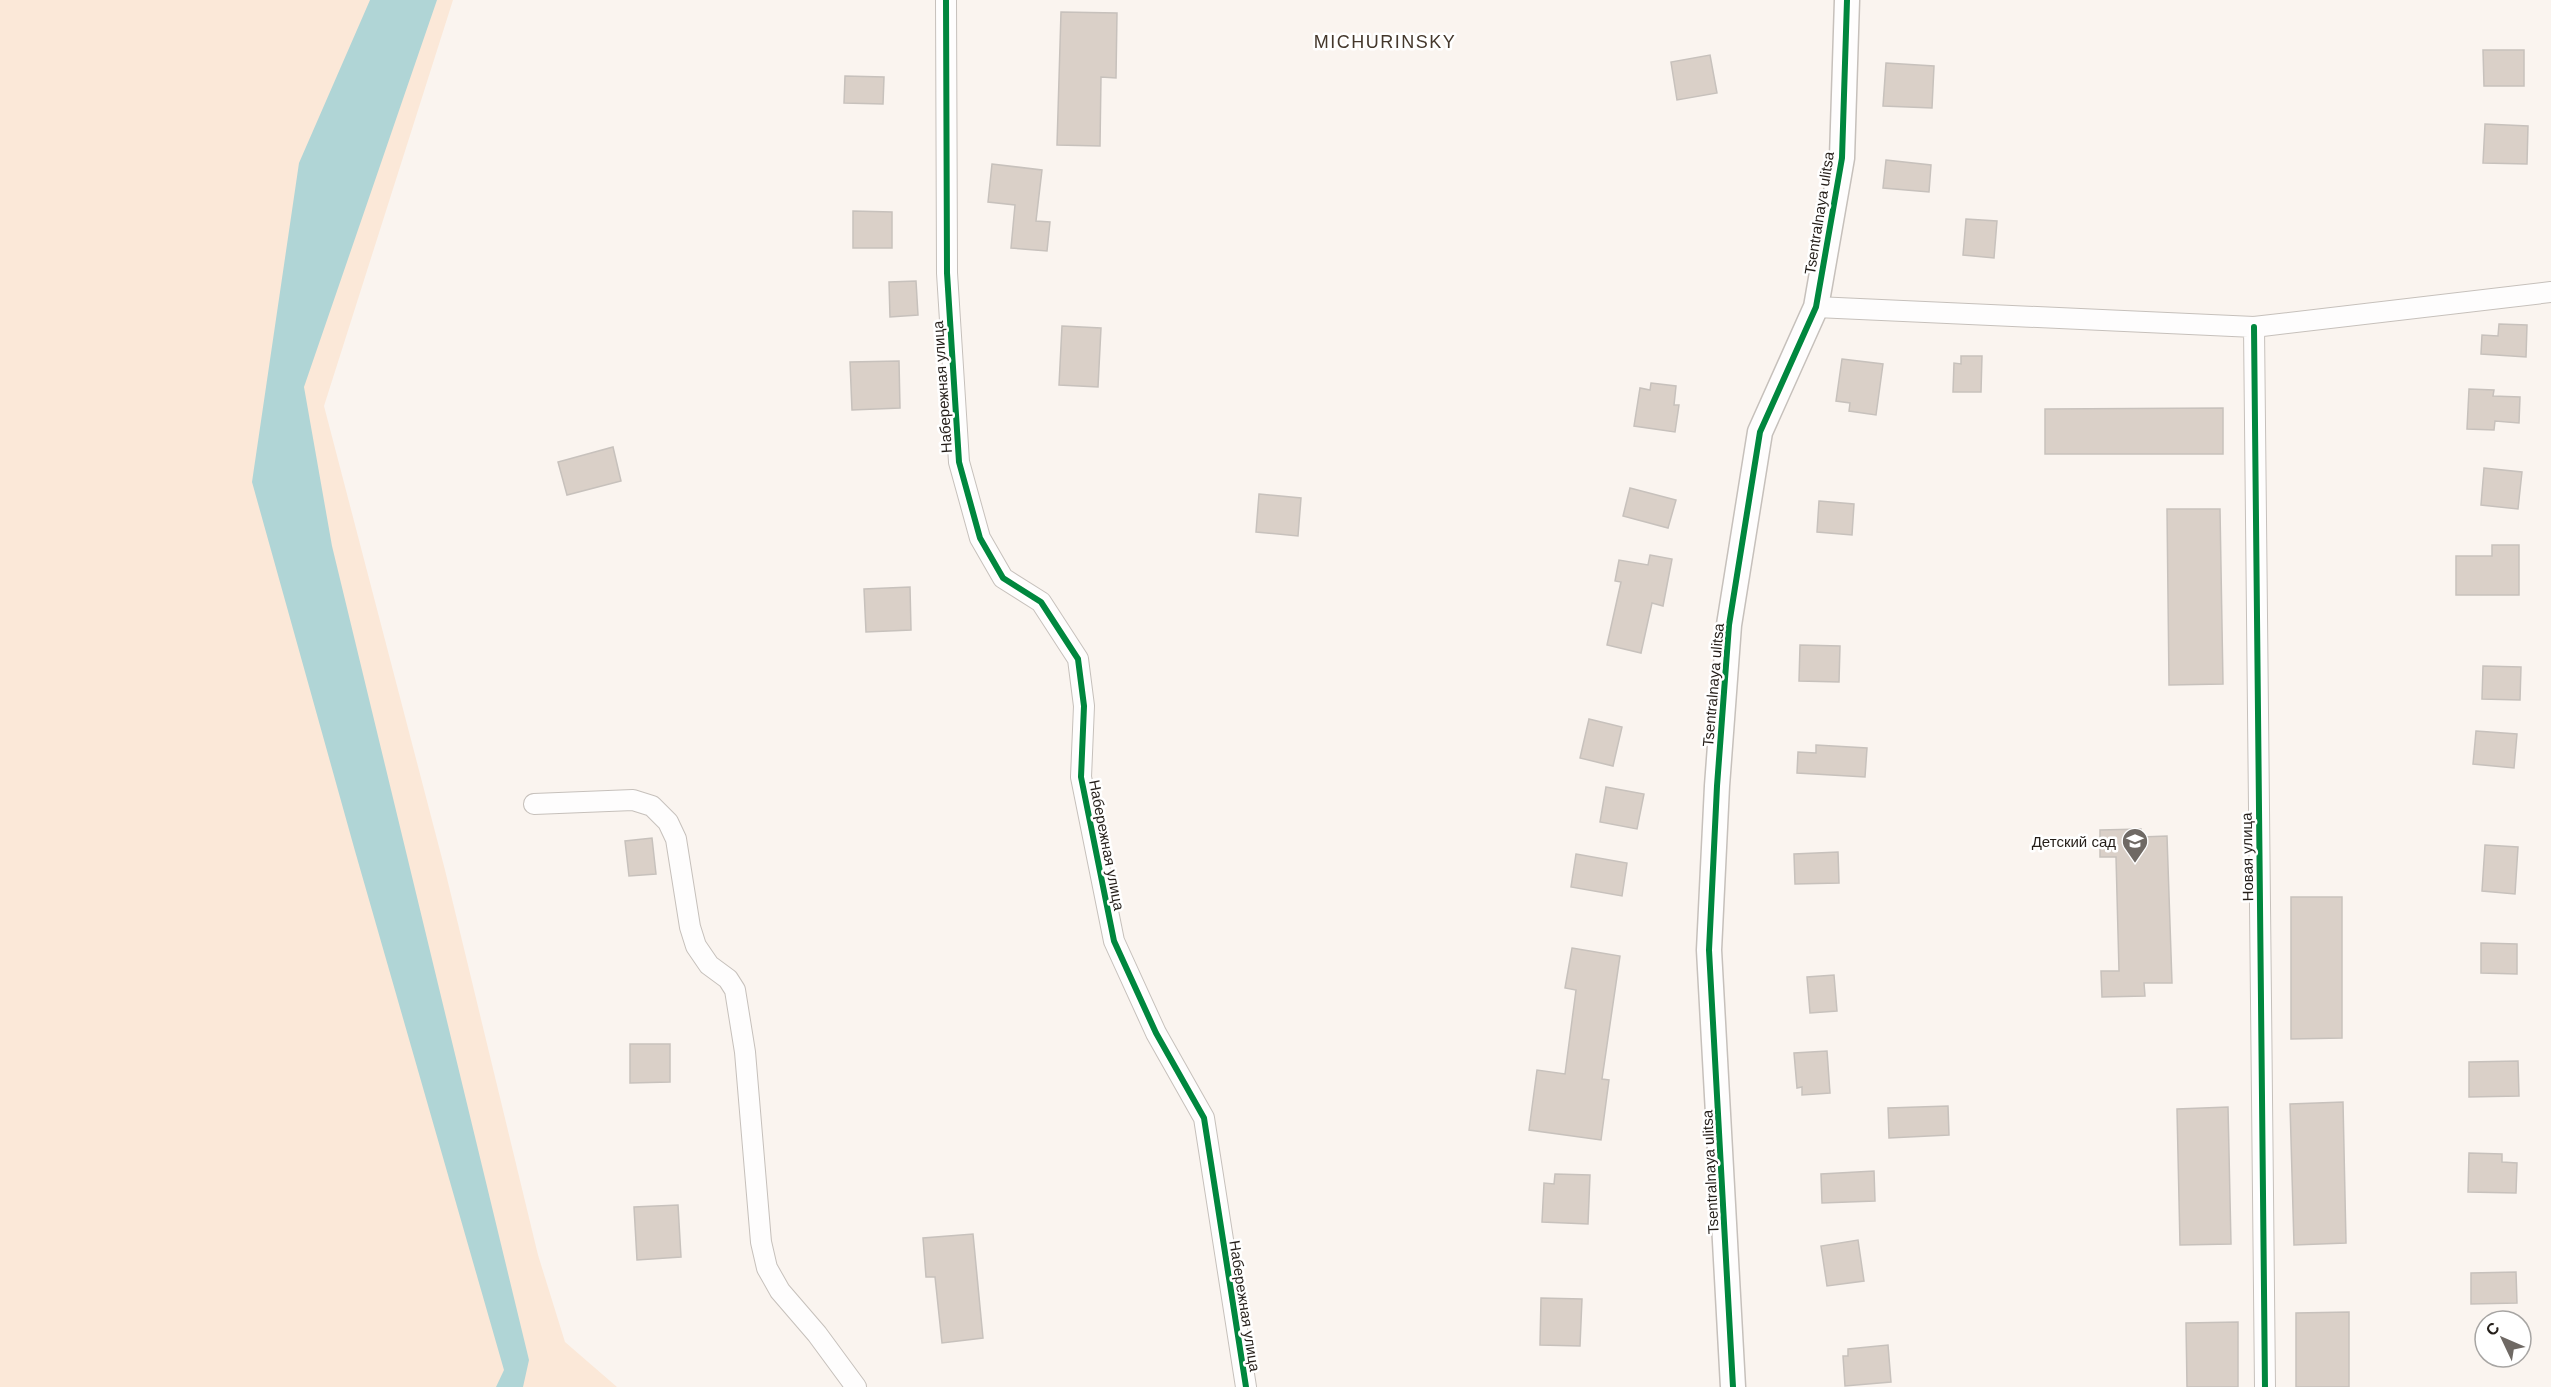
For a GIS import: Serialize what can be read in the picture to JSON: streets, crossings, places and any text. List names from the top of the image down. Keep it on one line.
{"streets":{"street":["Tsentralnaya ulitsa","Набережная улица","Новая улица"]},"districts":["MICHURINSKY"],"places":{"school or university":["Детский сад"]},"north":"top left"}
